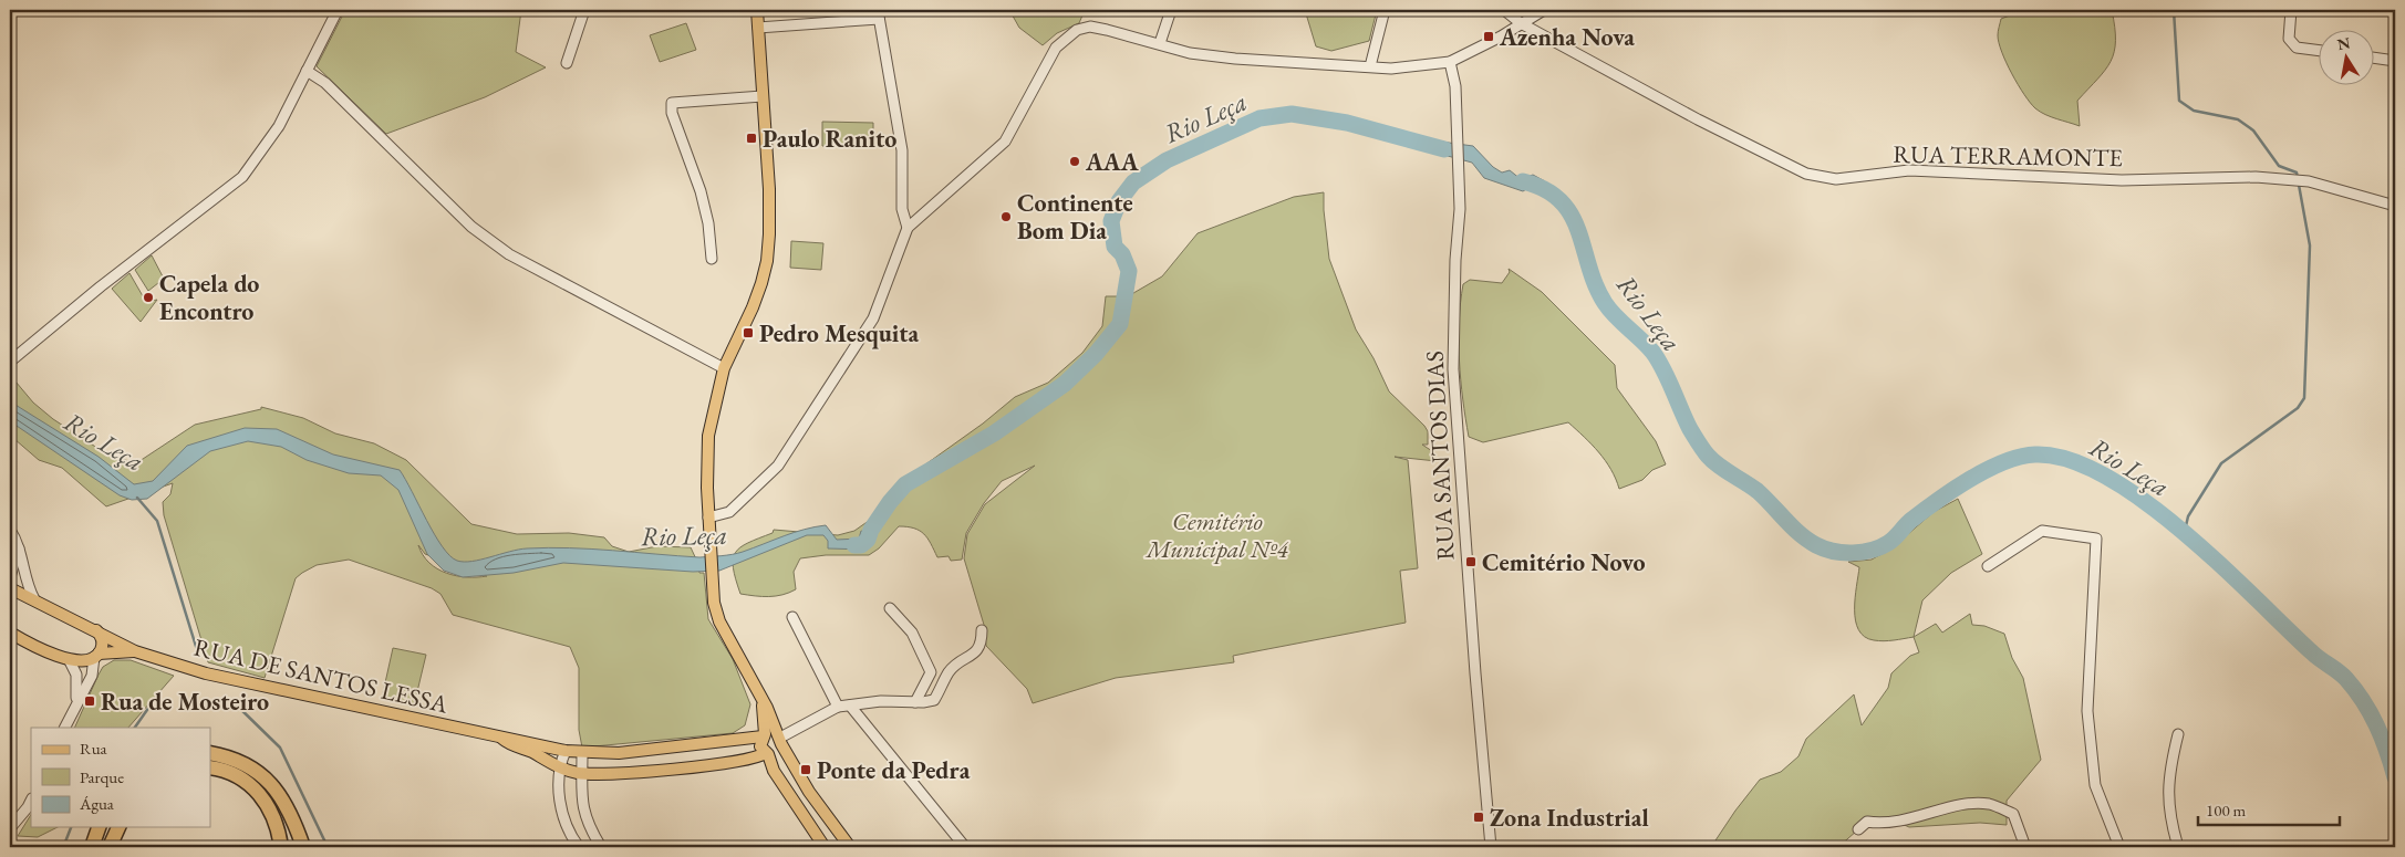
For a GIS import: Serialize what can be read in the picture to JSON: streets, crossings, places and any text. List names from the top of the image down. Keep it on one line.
{"streets":{"main road":["RUA DE SANTOS LESSA"],"street":["RUA TERRAMONTE","RUA SANTOS DIAS"]},"water":["Rio Leça"],"parks":["Cemitério Municipal Nº4"],"places":{"transit":["Azenha Nova","Paulo Ranito","Pedro Mesquita","Cemitério Novo","Rua de Mosteiro","Ponte da Pedra","Zona Industrial"],"other":["AAA","Continente Bom Dia","Capela do Encontro"]},"legend":["Rua","Parque","Água"],"scale_bar":"100 m","north":"top"}
